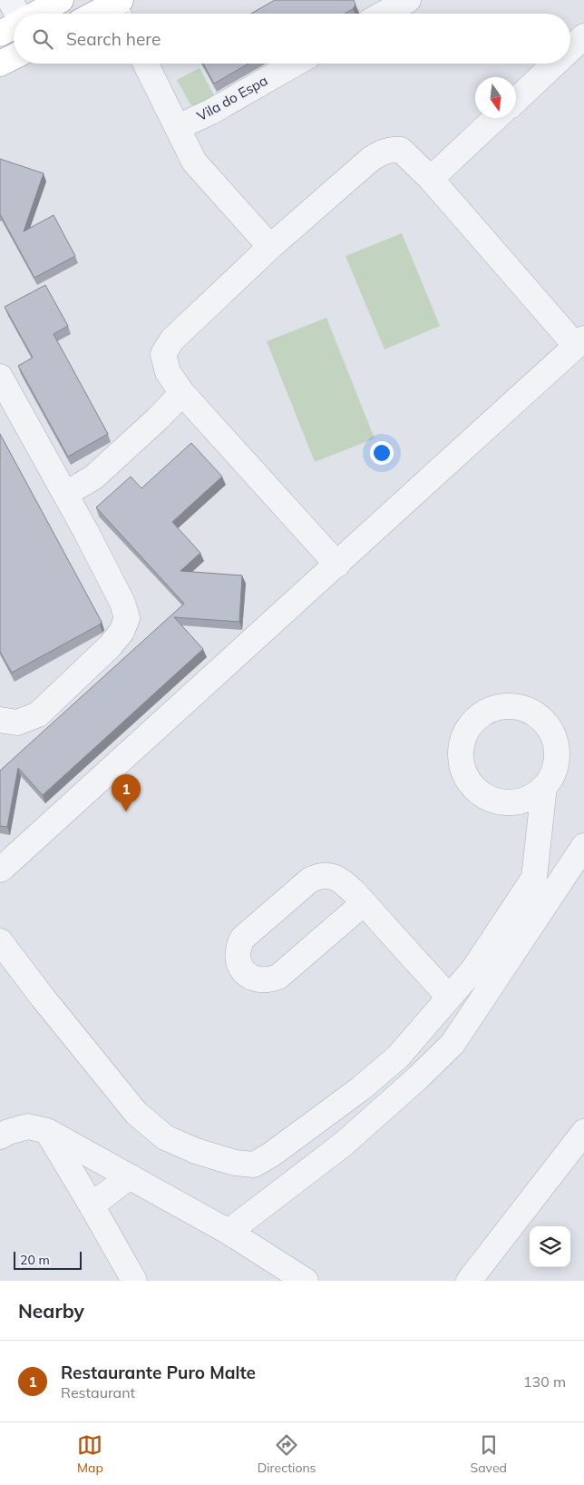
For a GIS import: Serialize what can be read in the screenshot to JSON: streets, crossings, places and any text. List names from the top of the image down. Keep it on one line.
{"streets":{"street":["Vila do Espa"]},"scale_bar":"20 m","north":"bottom","page":{"search":"Search here","pins":"1","scale":"20 m","heading":"Nearby","list":[{"mark":"1","name":"Restaurante Puro Malte","note":"Restaurant","value":"130 m"}],"nav":["Map","Directions","Saved"]}}
